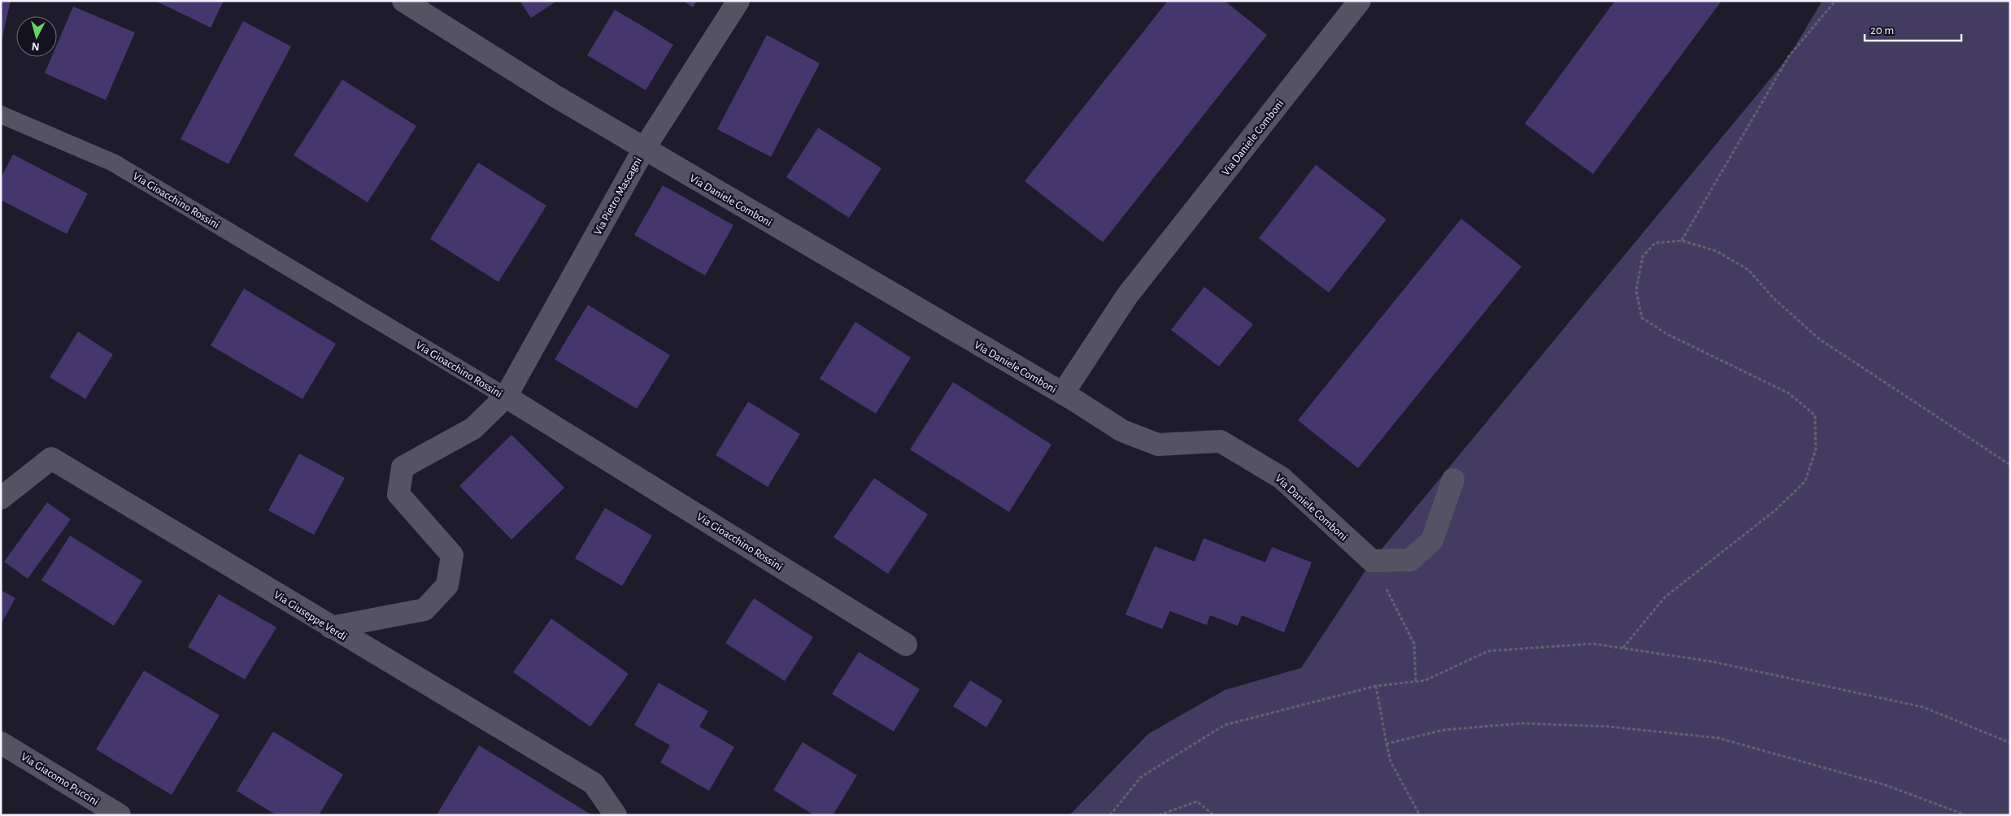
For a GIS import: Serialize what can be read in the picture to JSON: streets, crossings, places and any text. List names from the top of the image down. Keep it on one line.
{"streets":{"street":["Via Daniele Comboni","Via Pietro Mascagni","Via Gioacchino Rossini","Via Giuseppe Verdi","Via Giacomo Puccini"]},"crossings":[["Via Daniele Comboni","Via Pietro Mascagni"],["Via Pietro Mascagni","Via Gioacchino Rossini"],["Via Pietro Mascagni","Via Giuseppe Verdi"]],"scale_bar":"20 m","north":"bottom"}
